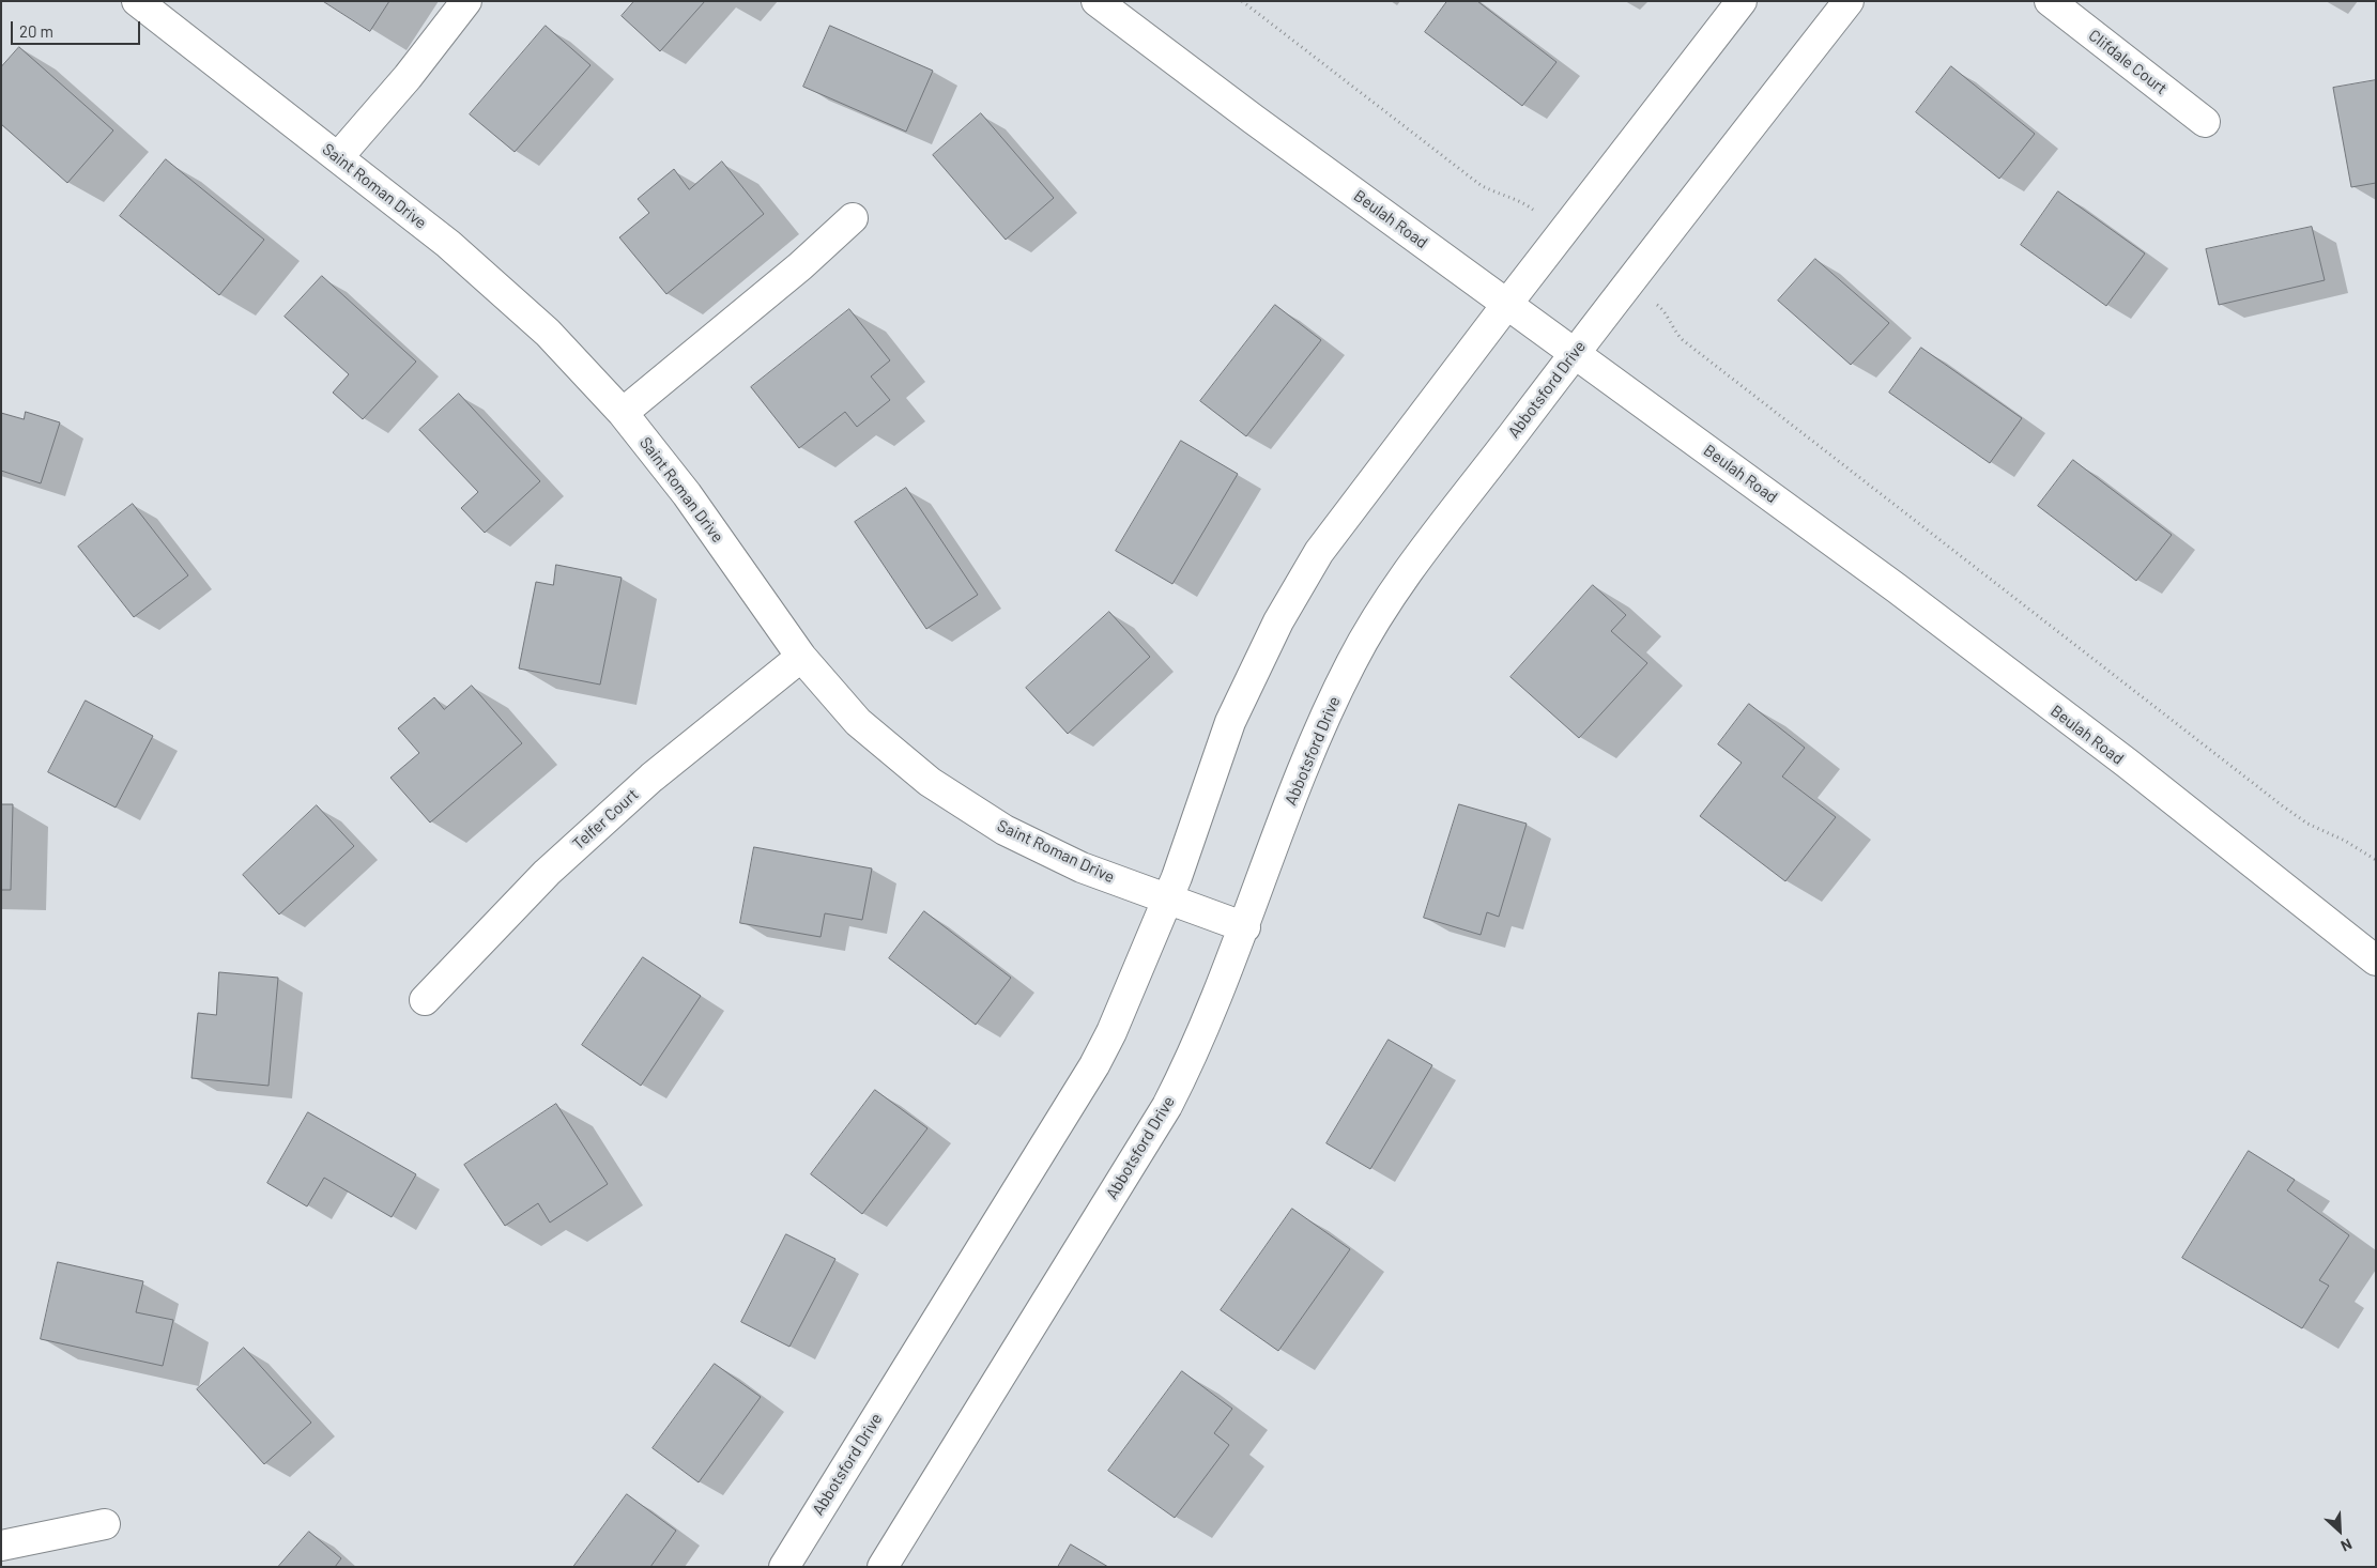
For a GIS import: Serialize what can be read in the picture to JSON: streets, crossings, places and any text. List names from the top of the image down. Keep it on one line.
{"streets":{"street":["Clifdale Court","Saint Roman Drive","Beulah Road","Abbotsford Drive","Telfer Court"]},"crossings":[["Saint Roman Drive","Abbotsford Drive"],["Saint Roman Drive","Telfer Court"],["Beulah Road","Abbotsford Drive"]],"scale_bar":"20 m","north":"bottom right"}
